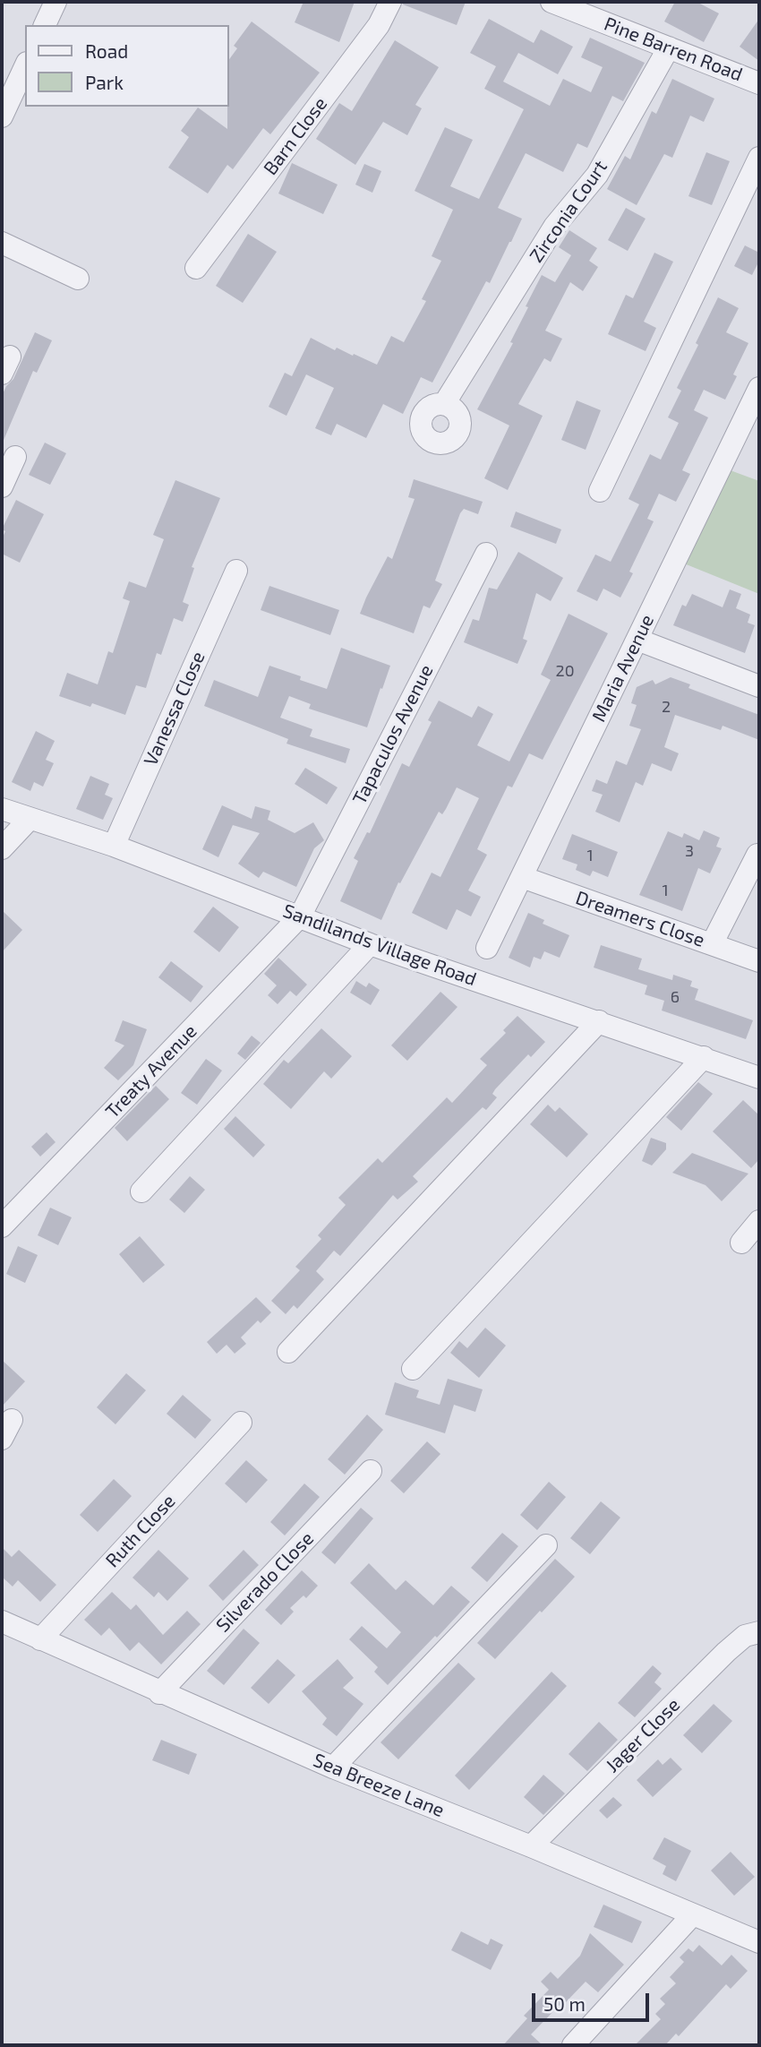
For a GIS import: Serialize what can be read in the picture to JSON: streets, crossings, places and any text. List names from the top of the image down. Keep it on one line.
{"streets":{"street":["Pine Barren Road","Barn Close","Zirconia Court","Maria Avenue","Vanessa Close","Tapaculos Avenue","Dreamers Close","Sandilands Village Road","Treaty Avenue","Ruth Close","Silverado Close","Jager Close","Sea Breeze Lane"]},"crossings":[["Pine Barren Road","Zirconia Court"],["Maria Avenue","Dreamers Close"],["Vanessa Close","Sandilands Village Road"],["Tapaculos Avenue","Sandilands Village Road"],["Tapaculos Avenue","Treaty Avenue"],["Sandilands Village Road","Treaty Avenue"],["Ruth Close","Sea Breeze Lane"],["Silverado Close","Sea Breeze Lane"],["Jager Close","Sea Breeze Lane"]],"house_numbers":["20","2","3","1","1","6"],"legend":["Road","Park"],"scale_bar":"50 m"}
